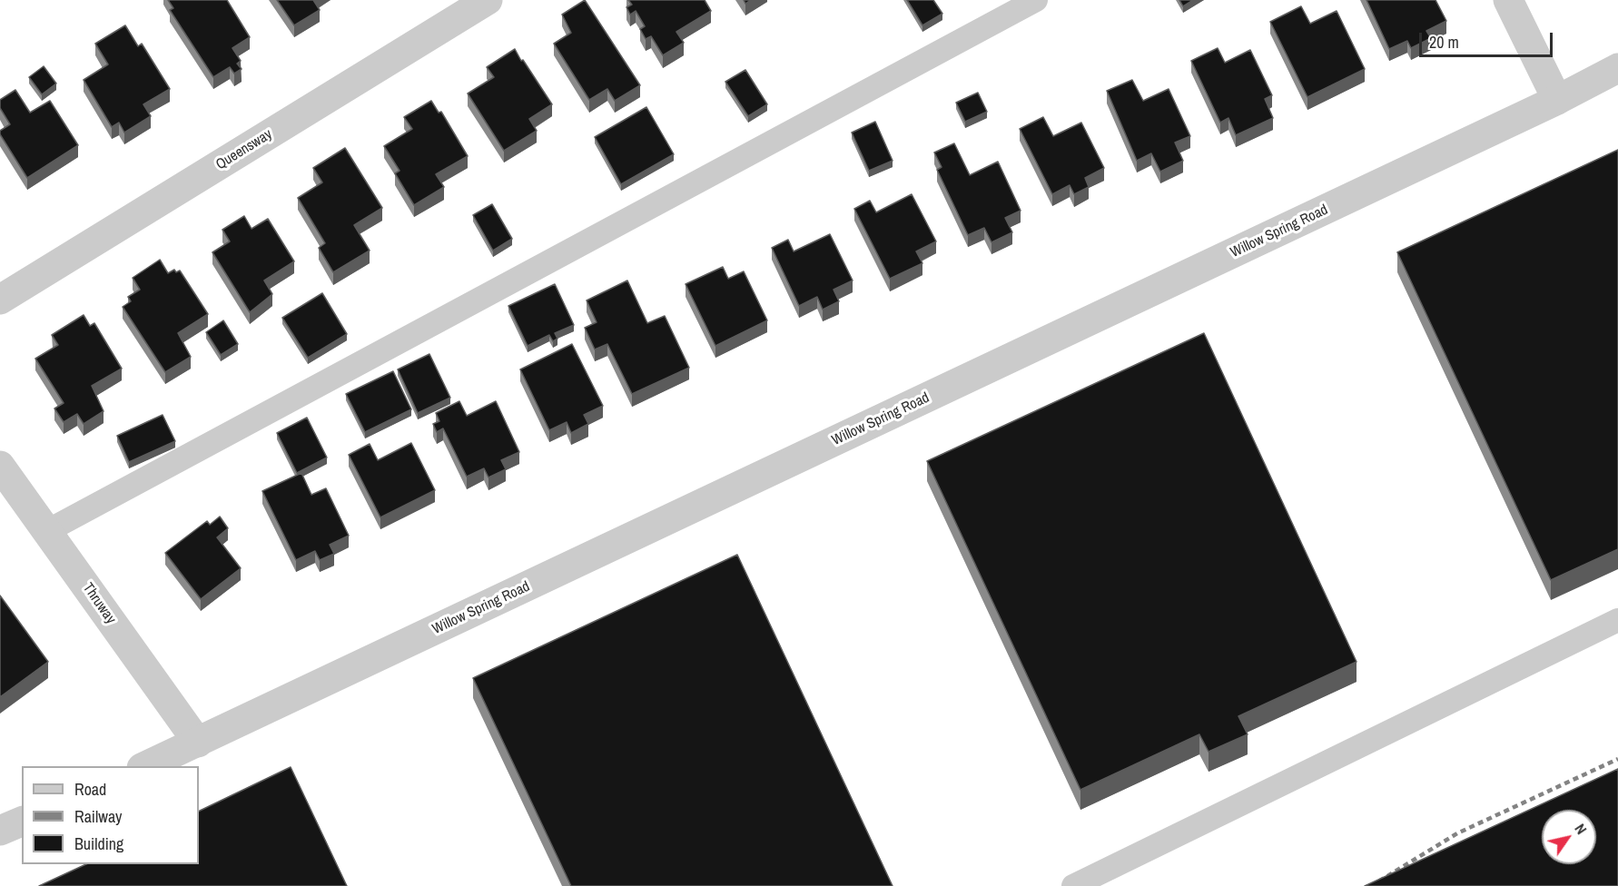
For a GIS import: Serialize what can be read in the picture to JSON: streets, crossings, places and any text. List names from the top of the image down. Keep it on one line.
{"streets":{"street":["Queensway","Willow Spring Road","Thruway"]},"crossings":[["Willow Spring Road","Thruway"]],"legend":["Road","Railway","Building"],"scale_bar":"20 m","north":"top right"}
